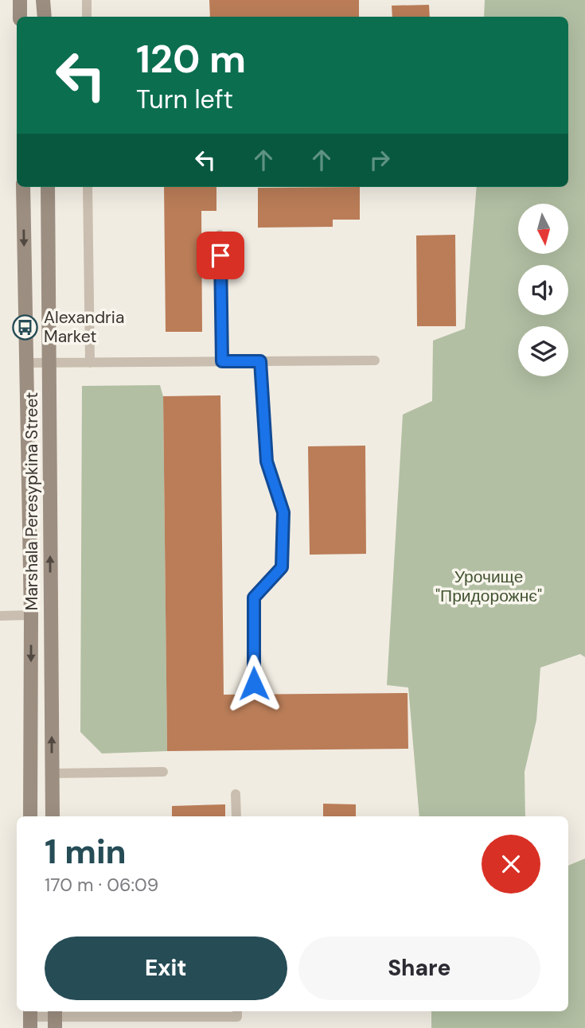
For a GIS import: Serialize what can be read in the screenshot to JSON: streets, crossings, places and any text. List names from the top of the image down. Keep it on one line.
{"streets":{"main road":["Marshala Peresypkina Street"]},"parks":["Урочище \"Придорожнє\""],"places":{"bus stop":["Alexandria Market"]},"north":"bottom","page":{"turn":["120 m","Turn left"],"heading":["1 min","170 m · 06:09"],"buttons":["Exit","Share"]}}
